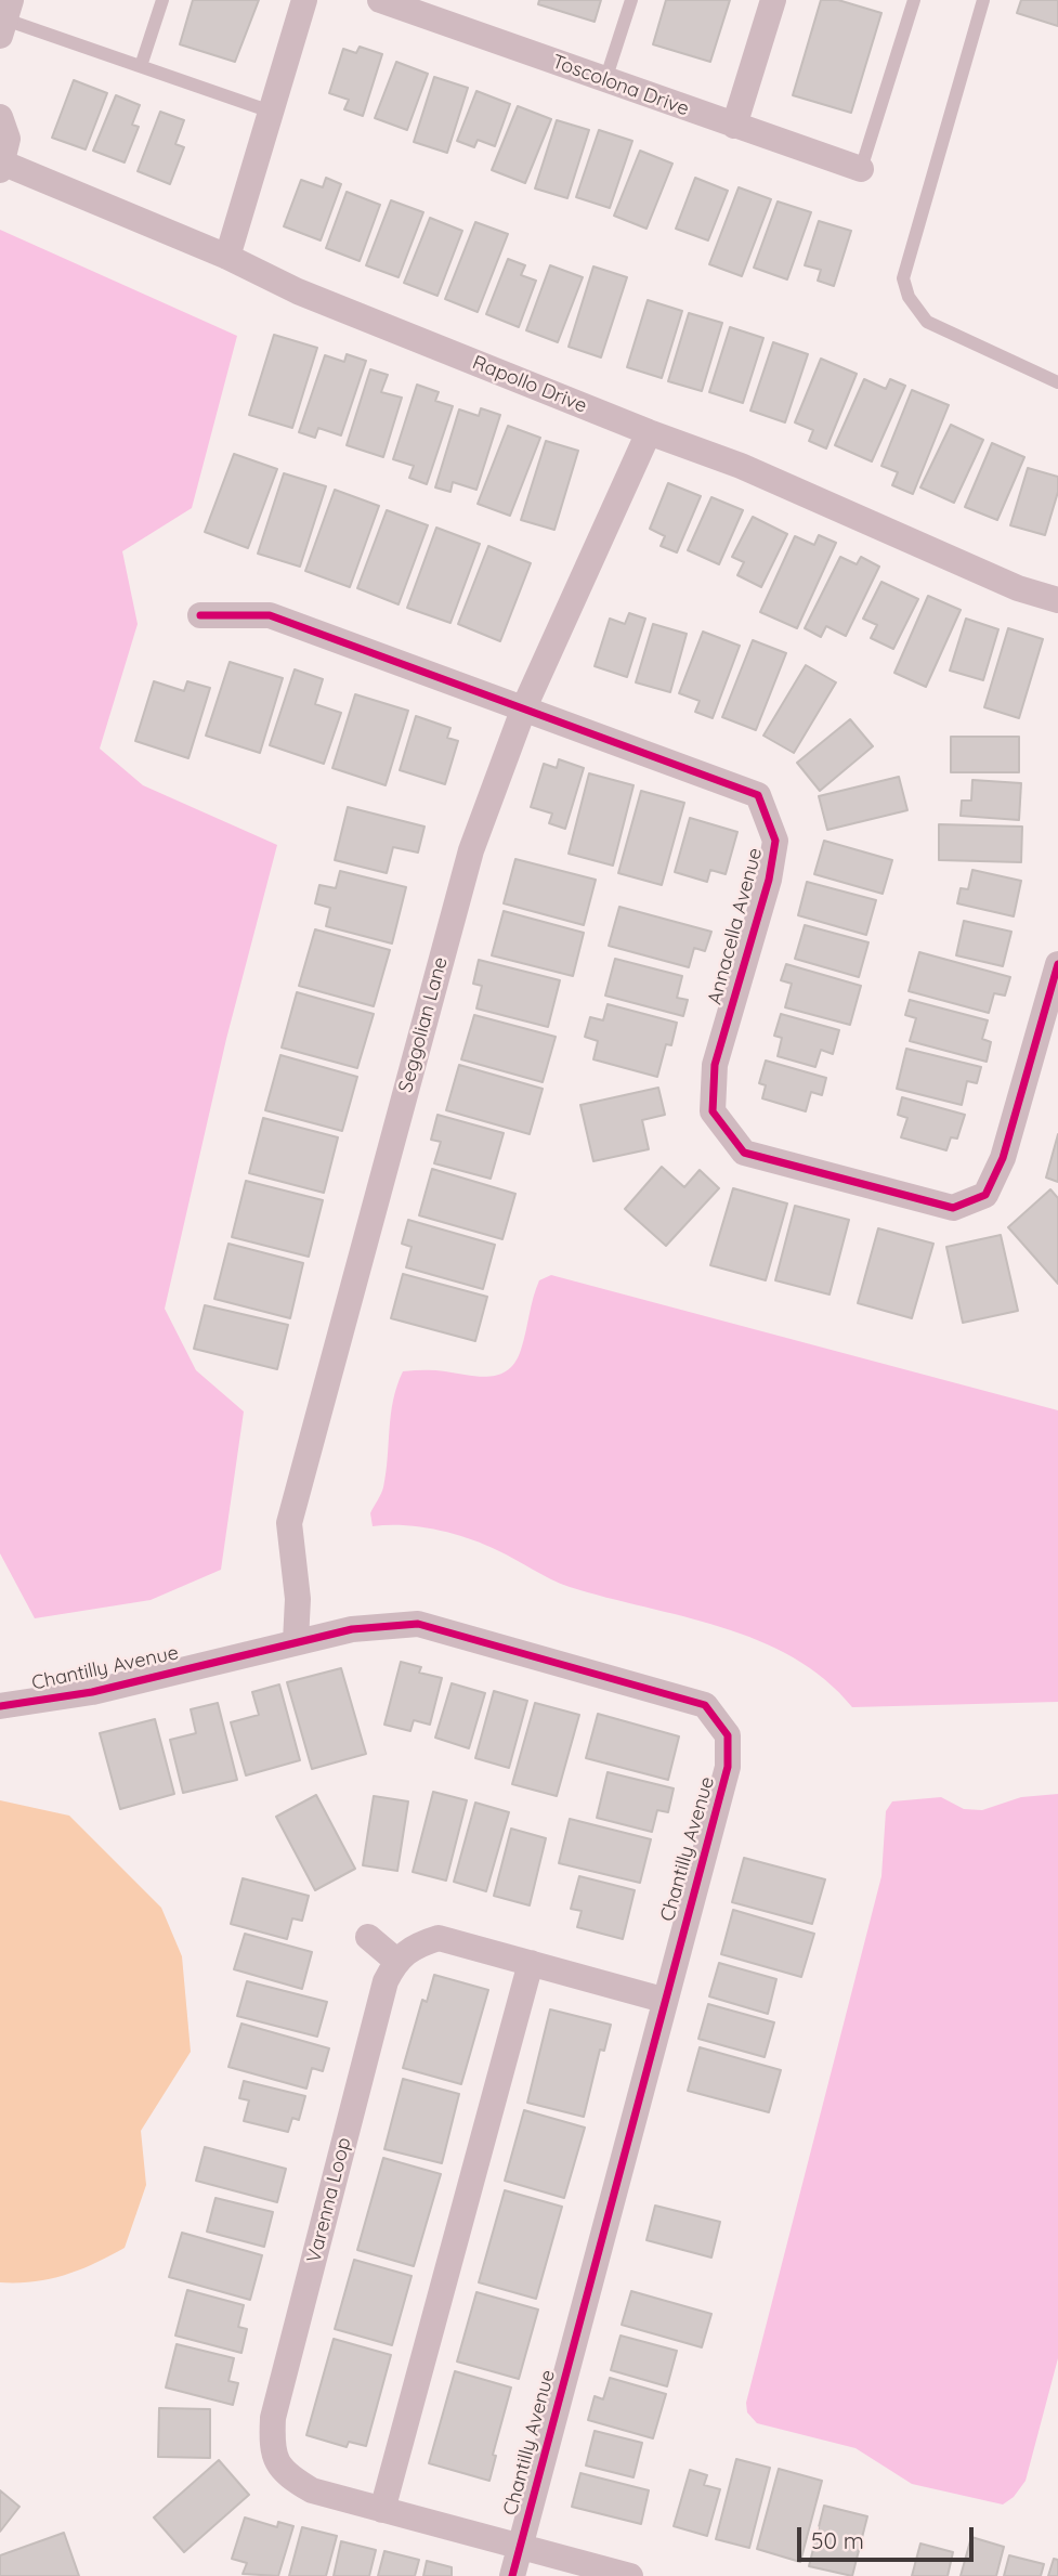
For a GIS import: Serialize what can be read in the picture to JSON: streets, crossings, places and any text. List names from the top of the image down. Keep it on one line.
{"streets":{"street":["Toscolona Drive","Rapollo Drive","Annacella Avenue","Seggolian Lane","Chantilly Avenue","Varenna Loop"]},"crossings":[["Rapollo Drive","Seggolian Lane"],["Annacella Avenue","Seggolian Lane"],["Seggolian Lane","Chantilly Avenue"],["Chantilly Avenue","Varenna Loop"]],"scale_bar":"50 m"}
